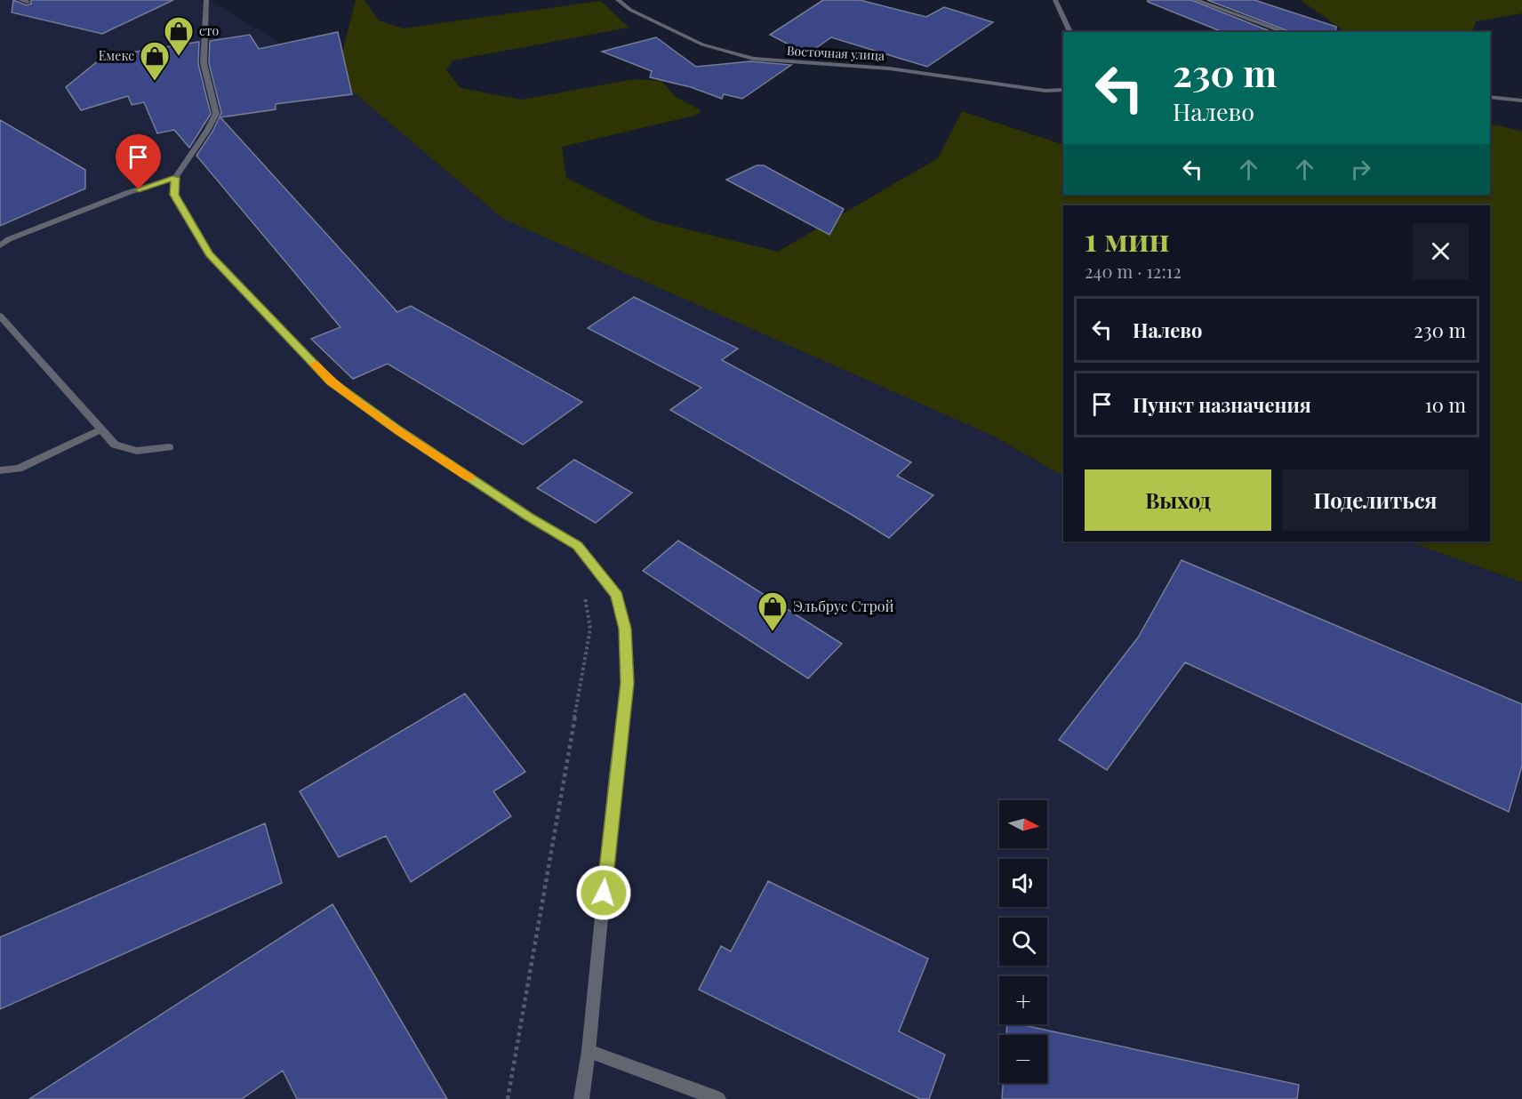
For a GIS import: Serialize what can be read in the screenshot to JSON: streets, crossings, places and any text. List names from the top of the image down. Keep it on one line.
{"streets":{"street":["Восточная улица"]},"places":{"shop":["сто","Емекс","Эльбрус Строй"]},"north":"right","page":{"turn":["230 m","Налево"],"heading":["1 мин","240 m · 12:12"],"list":[{"name":"Налево","value":"230 m"},{"name":"Пункт назначения","value":"10 m"}],"buttons":["Выход","Поделиться"],"map_buttons":["+","−"]}}
